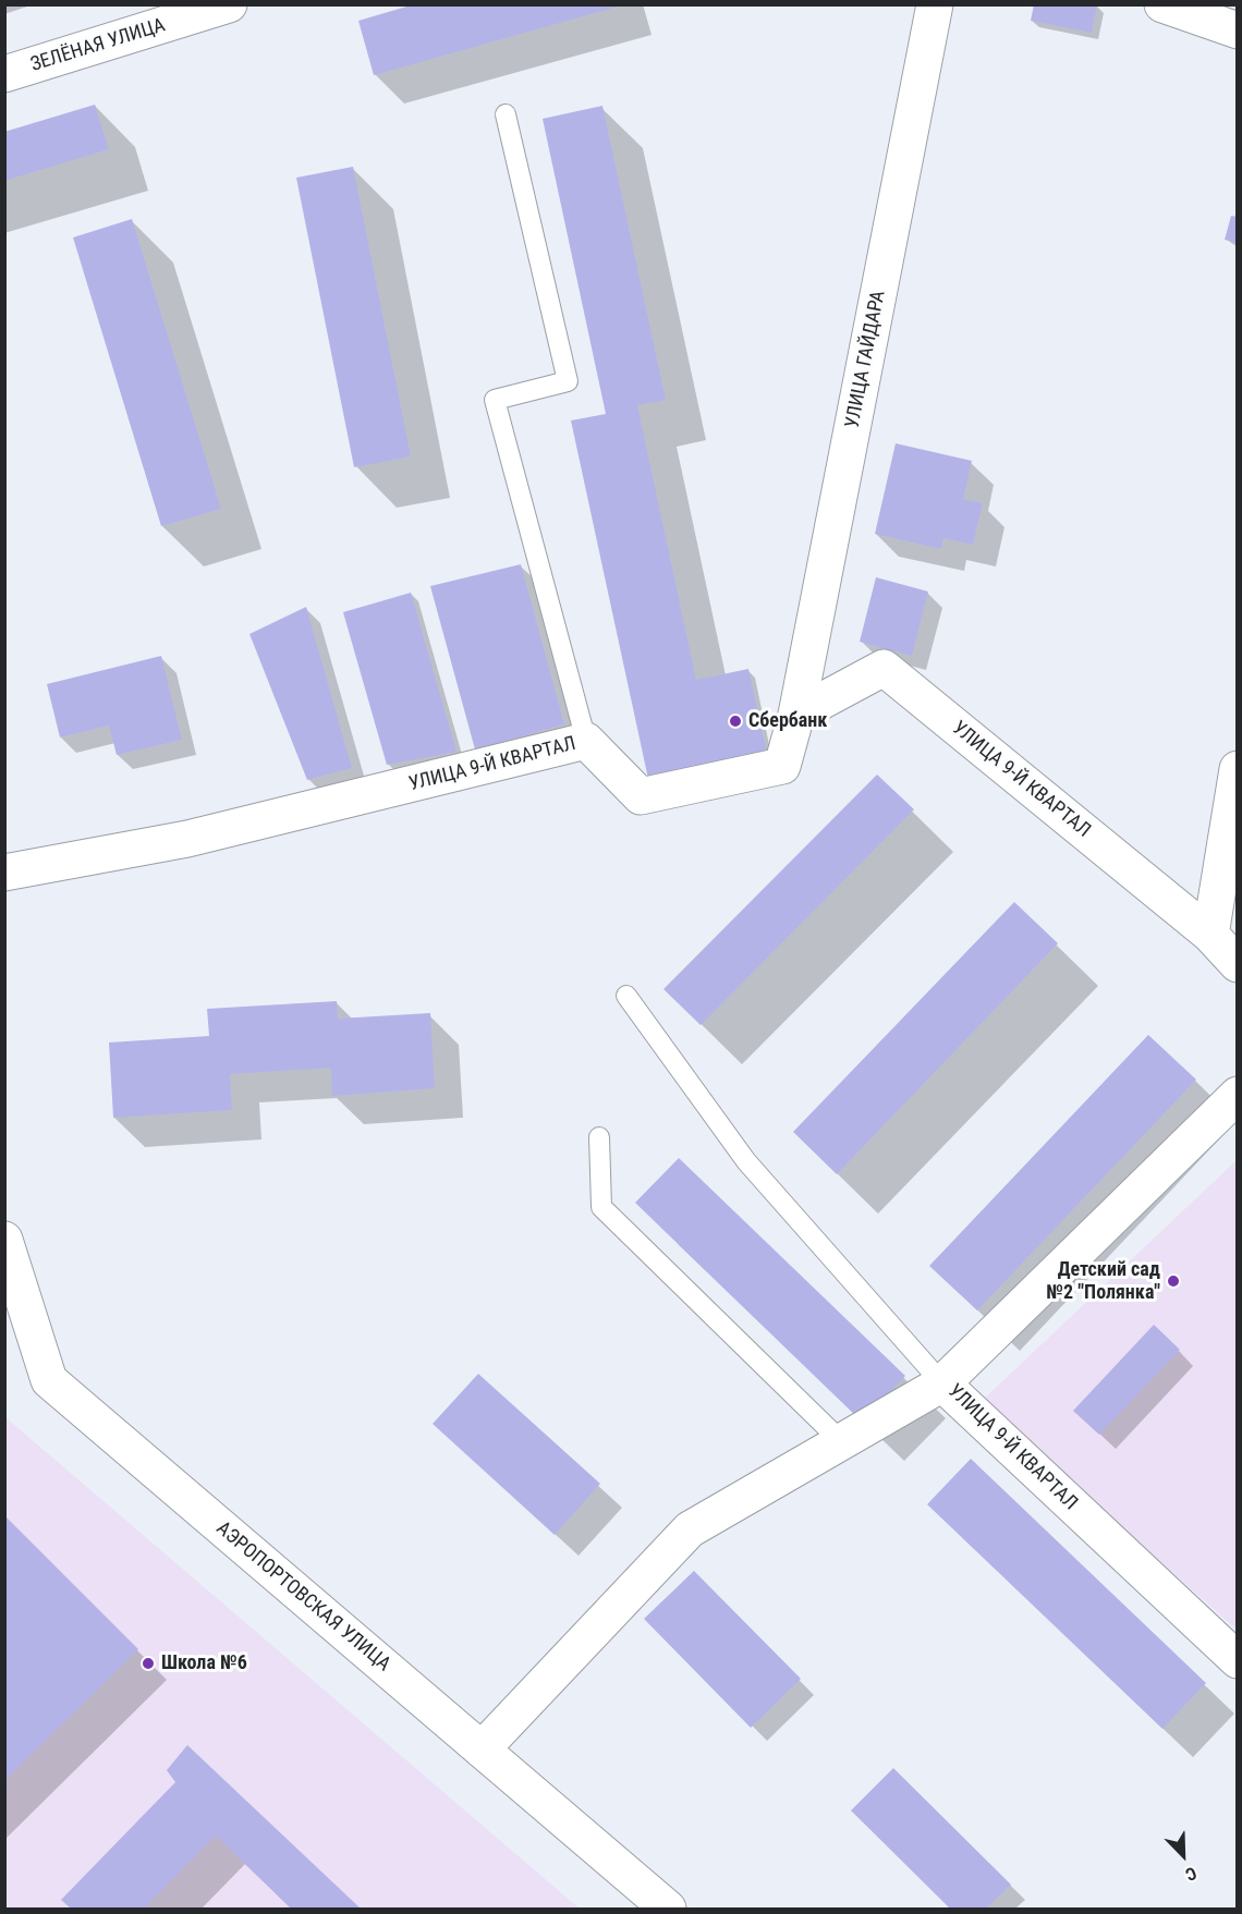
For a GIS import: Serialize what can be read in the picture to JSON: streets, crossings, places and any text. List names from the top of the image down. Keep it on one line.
{"streets":{"street":["ЗЕЛЁНАЯ УЛИЦА","УЛИЦА ГАЙДАРА","УЛИЦА 9-Й КВАРТАЛ","АЭРОПОРТОВСКАЯ УЛИЦА"]},"crossings":[["УЛИЦА ГАЙДАРА","УЛИЦА 9-Й КВАРТАЛ"]],"places":["Сбербанк","Детский сад №2 \"Полянка\"","Школа №6"],"north":"bottom right"}
